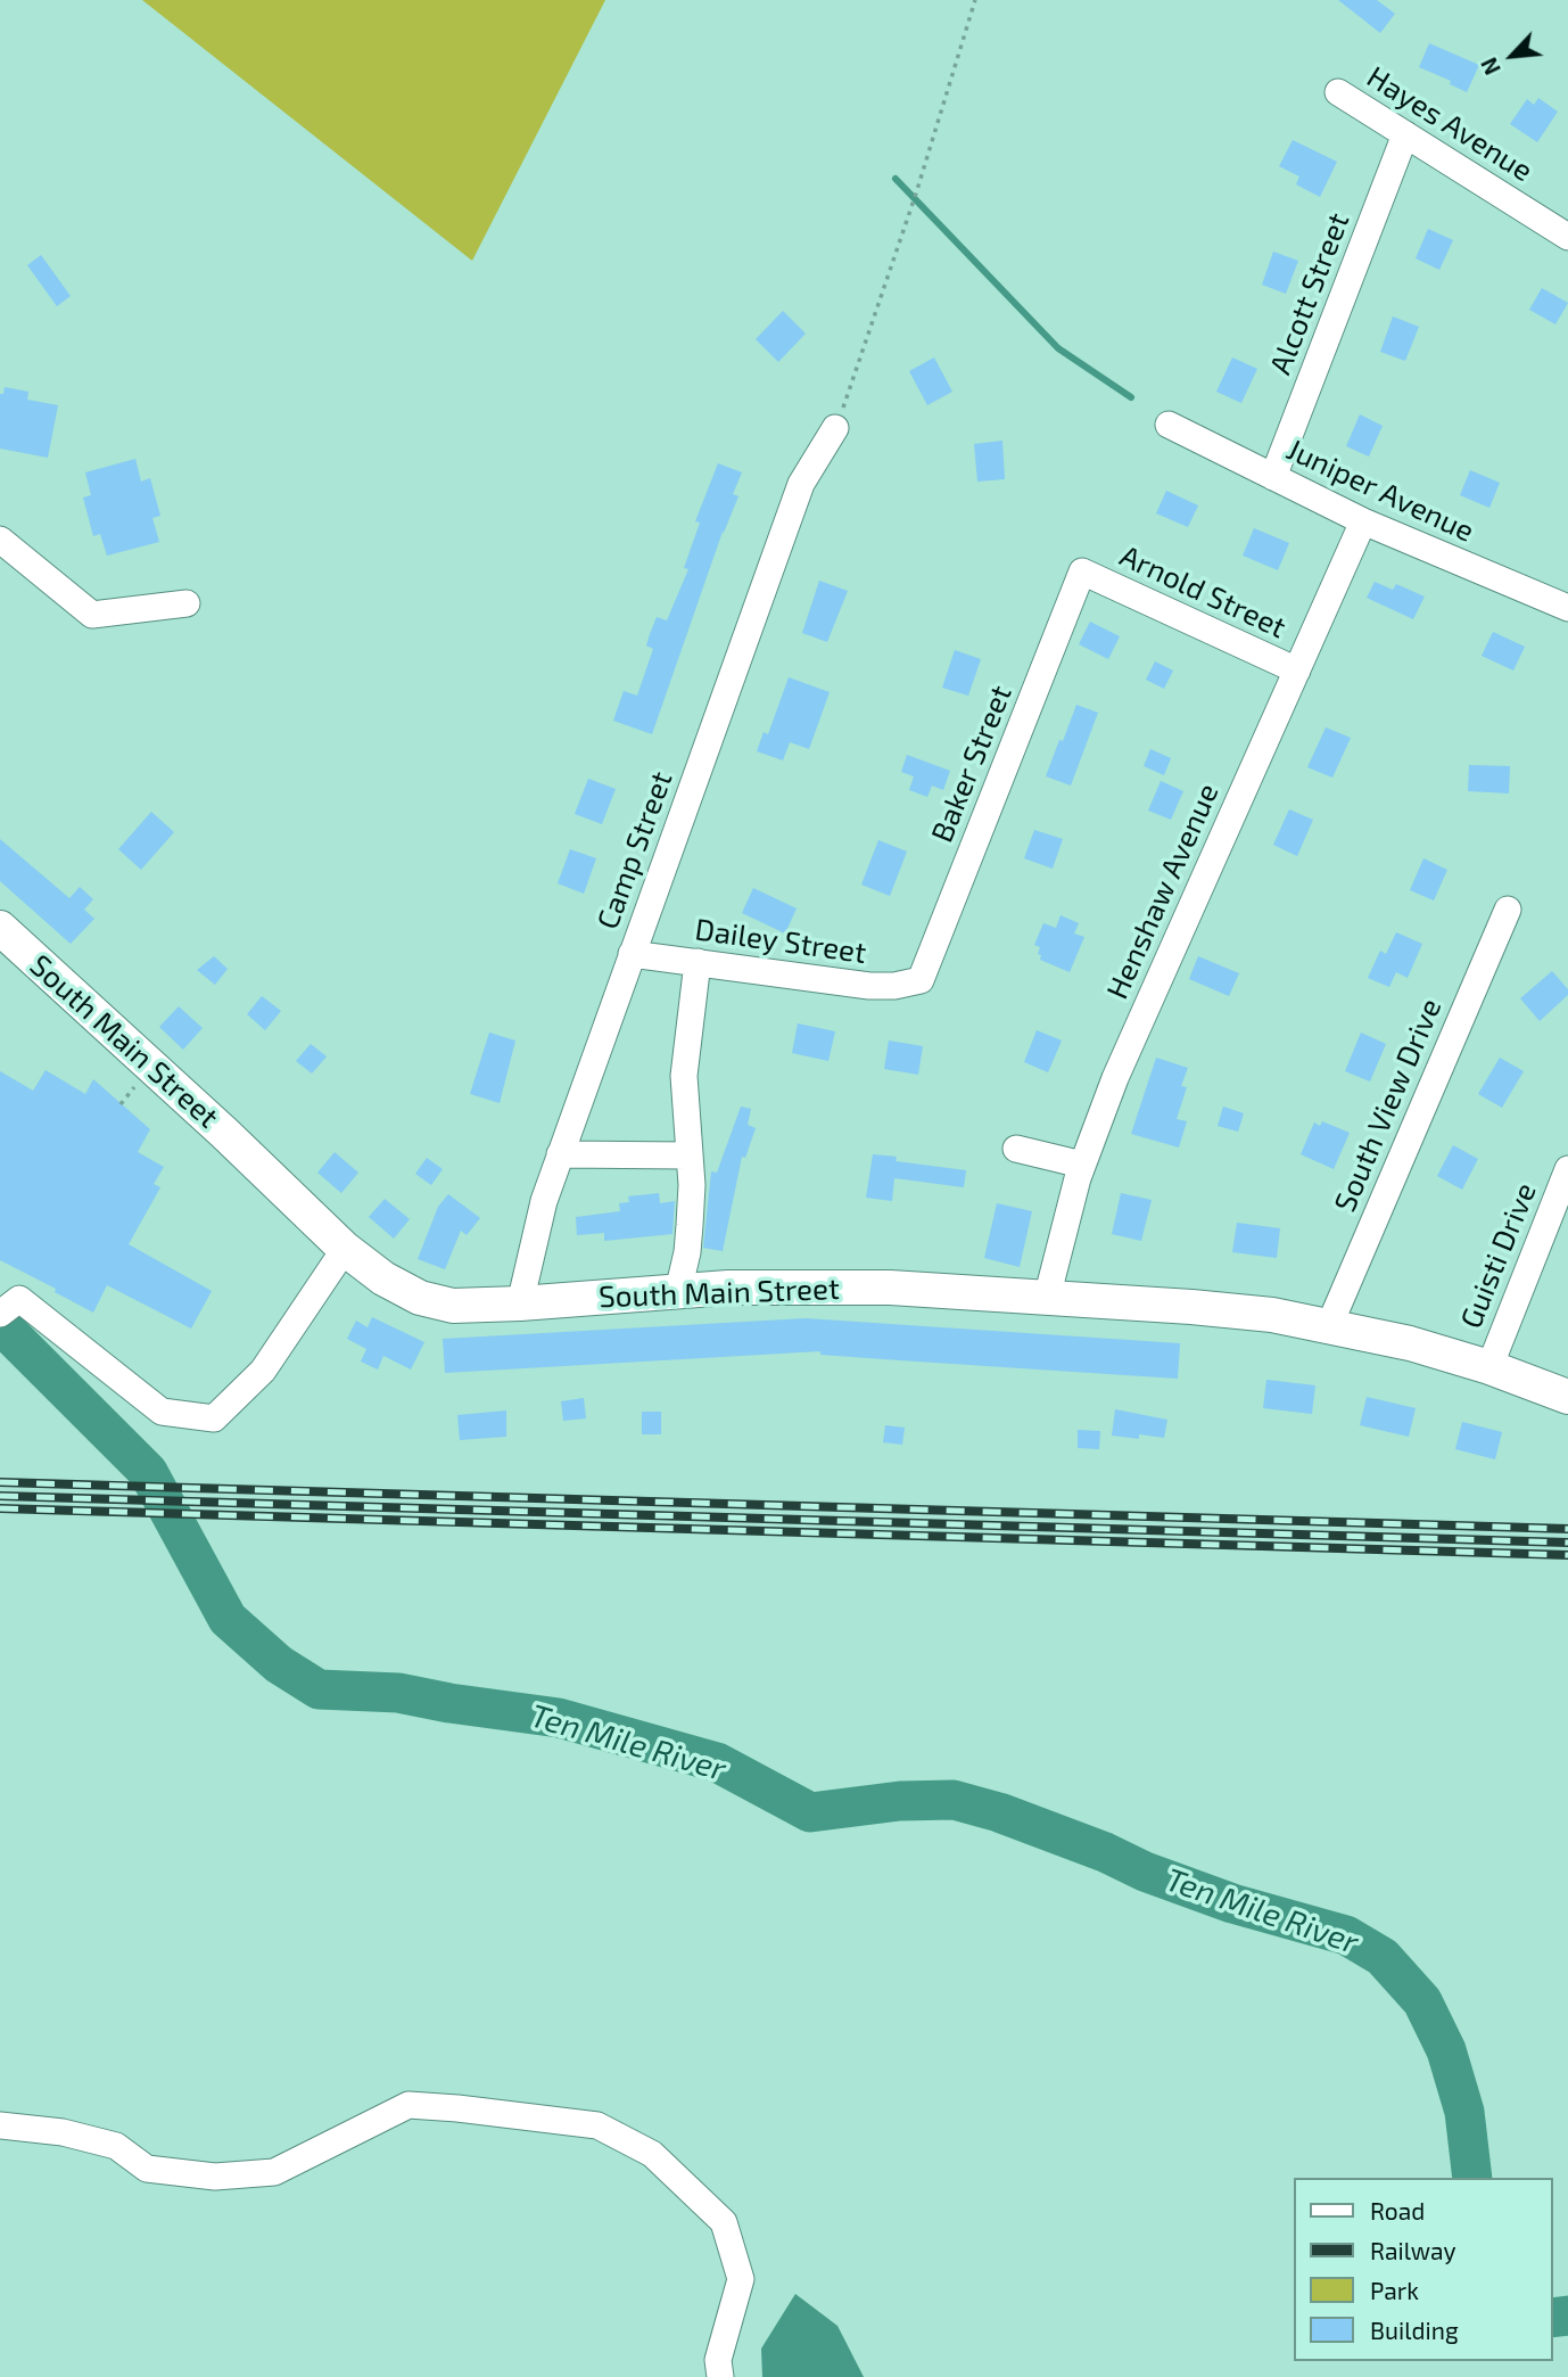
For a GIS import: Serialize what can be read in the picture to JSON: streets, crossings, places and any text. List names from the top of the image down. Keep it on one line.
{"streets":{"main road":["South Main Street"],"street":["Hayes Avenue","Alcott Street","Juniper Avenue","Arnold Street","Baker Street","Camp Street","Henshaw Avenue","Dailey Street","South View Drive","Guisti Drive"]},"crossings":[["Hayes Avenue","Alcott Street"],["Alcott Street","Juniper Avenue"],["Juniper Avenue","Henshaw Avenue"],["Arnold Street","Baker Street"],["Arnold Street","Henshaw Avenue"],["Baker Street","Dailey Street"],["Camp Street","Dailey Street"],["Camp Street","South Main Street"],["Henshaw Avenue","South Main Street"],["South Main Street","South View Drive"],["South Main Street","Guisti Drive"]],"water":["Ten Mile River"],"legend":["Road","Railway","Park","Building"],"north":"bottom left"}
